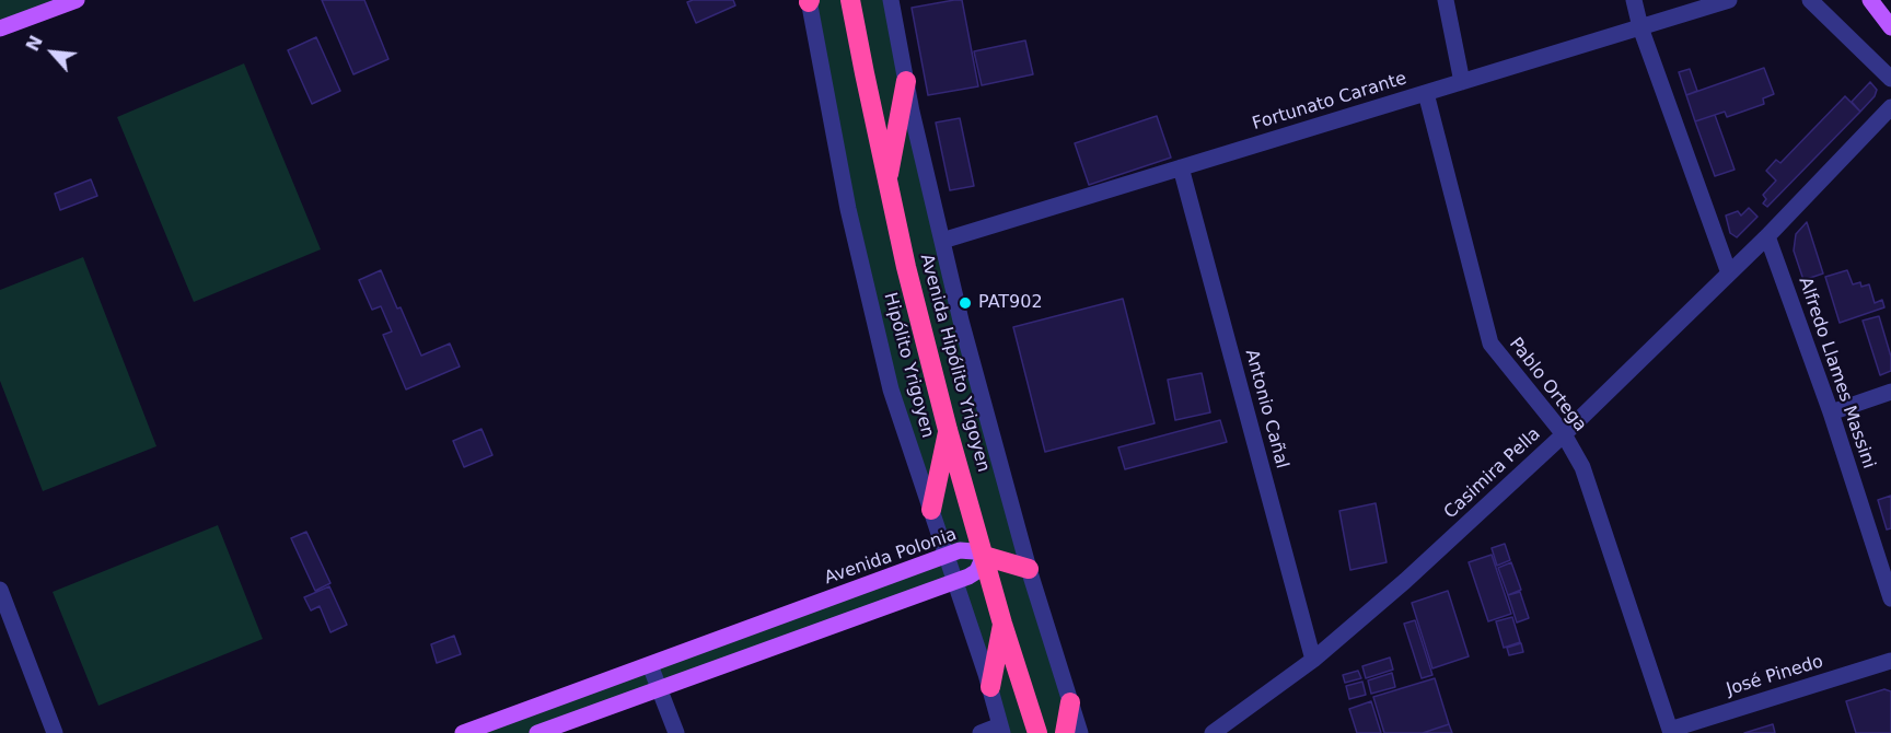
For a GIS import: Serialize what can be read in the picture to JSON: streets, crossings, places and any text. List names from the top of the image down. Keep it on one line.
{"streets":{"highway":["Avenida Hipólito Yrigoyen"],"main road":["Avenida Polonia"],"street":["Fortunato Carante","Hipólito Yrigoyen","Alfredo Llames Massini","Pablo Ortega","Antonio Cañal","Casimira Pella","José Pinedo"]},"crossings":[["Fortunato Carante","Pablo Ortega"],["Fortunato Carante","Antonio Cañal"],["Avenida Hipólito Yrigoyen","Avenida Polonia"],["Hipólito Yrigoyen","Avenida Polonia"],["Alfredo Llames Massini","Casimira Pella"],["Pablo Ortega","Casimira Pella"],["Pablo Ortega","José Pinedo"],["Antonio Cañal","Casimira Pella"]],"places":["PAT902"],"north":"top left"}
